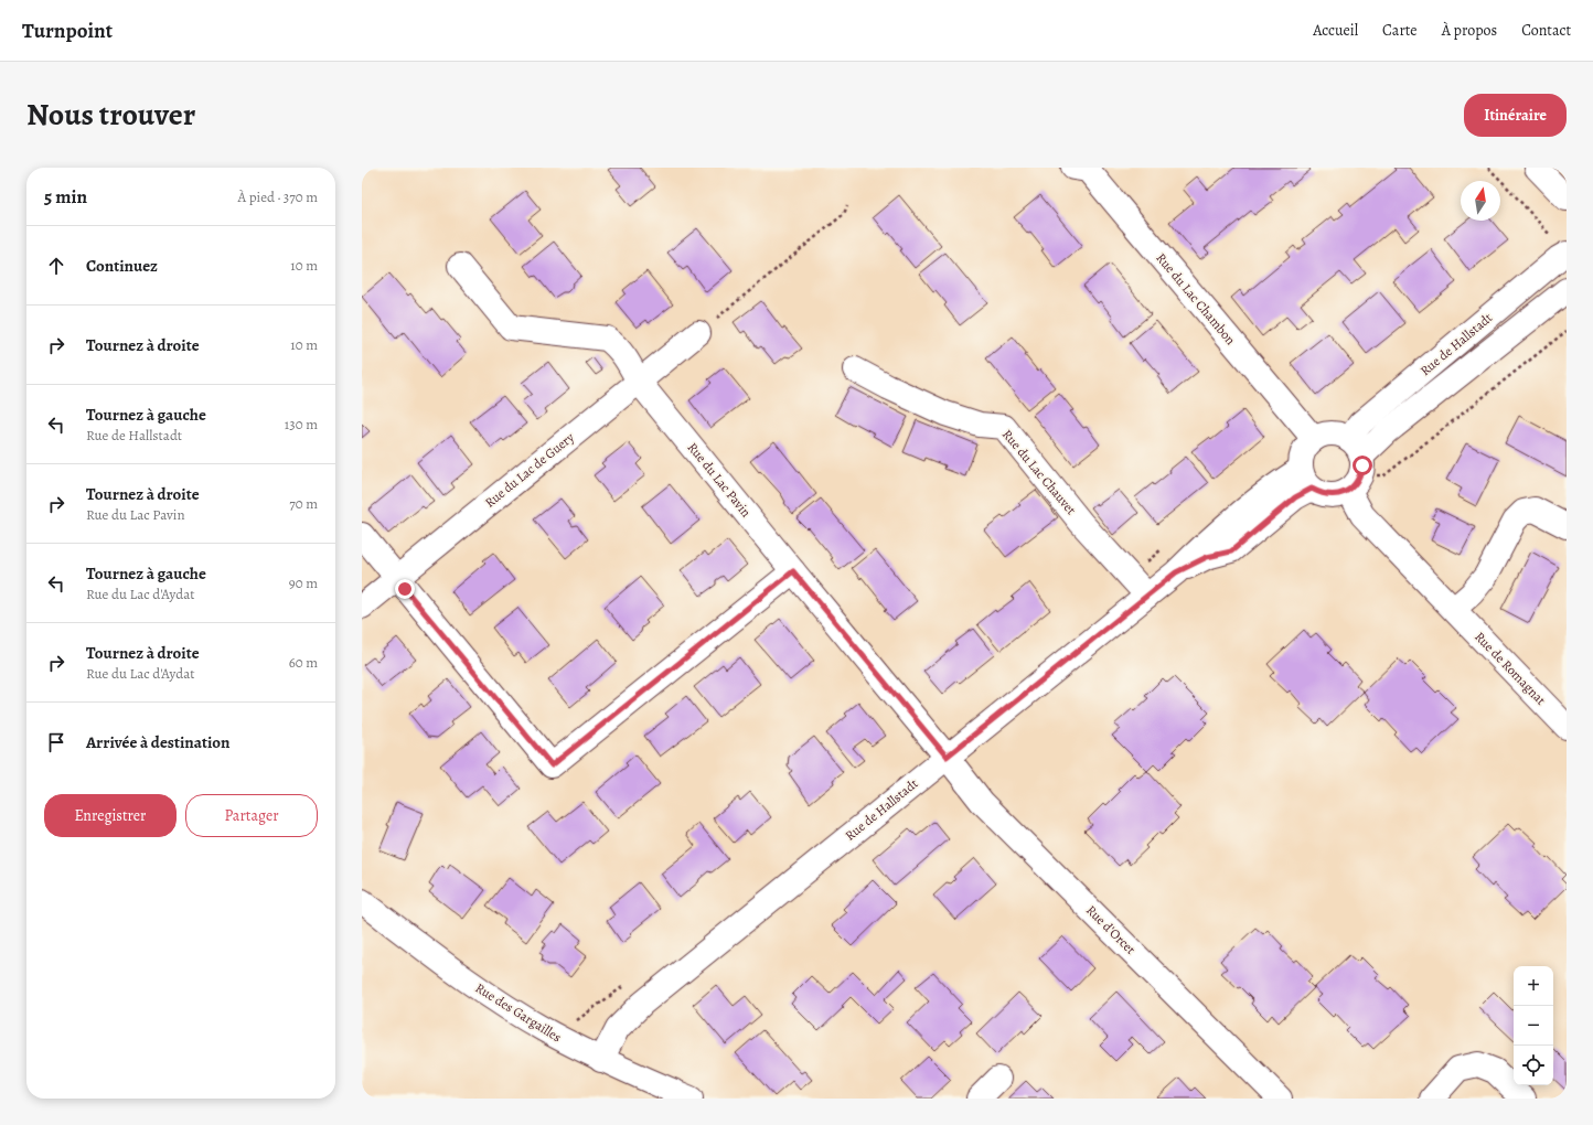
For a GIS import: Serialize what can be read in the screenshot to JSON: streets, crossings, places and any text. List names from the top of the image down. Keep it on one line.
{"streets":{"street":["Rue du Lac Chambon","Rue de Hallstadt","Rue du Lac de Guery","Rue du Lac Chauvet","Rue du Lac Pavin","Rue de Romagnat","Rue d'Orcet","Rue des Gargailles"]},"crossings":[["Rue du Lac Chambon","Rue de Hallstadt"],["Rue du Lac Chambon","Rue de Romagnat"],["Rue de Hallstadt","Rue du Lac Chauvet"],["Rue de Hallstadt","Rue du Lac Pavin"],["Rue de Hallstadt","Rue de Romagnat"],["Rue de Hallstadt","Rue d'Orcet"],["Rue de Hallstadt","Rue des Gargailles"],["Rue du Lac de Guery","Rue du Lac Pavin"],["Rue du Lac Pavin","Rue d'Orcet"]],"north":"top","page":{"header":"Turnpoint","nav":["Accueil","Carte","À propos","Contact"],"title":"Nous trouver","buttons":["Itinéraire",["Enregistrer","Partager"]],"heading":["5 min","À pied · 370 m"],"list":[["Continuez","10 m"],["Tournez à droite","10 m"],["Tournez à gauche","Rue de Hallstadt","130 m"],["Tournez à droite","Rue du Lac Pavin","70 m"],["Tournez à gauche","Rue du Lac d'Aydat","90 m"],["Tournez à droite","Rue du Lac d'Aydat","60 m"],"Arrivée à destination"],"map_buttons":["+","−"]}}
